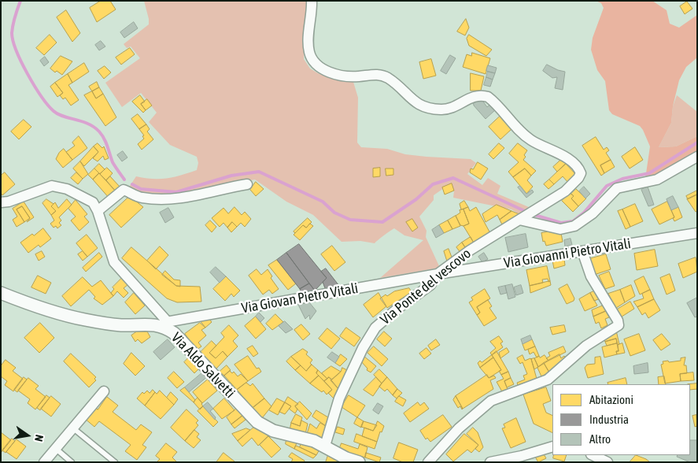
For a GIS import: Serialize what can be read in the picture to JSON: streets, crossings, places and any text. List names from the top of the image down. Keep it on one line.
{"streets":{"street":["Via Giovanni Pietro Vitali","Via Ponte del vescovo","Via Giovan Pietro Vitali","Via Aldo Salvetti"]},"crossings":[["Via Giovanni Pietro Vitali","Via Ponte del vescovo"],["Via Giovanni Pietro Vitali","Via Giovan Pietro Vitali"],["Via Ponte del vescovo","Via Giovan Pietro Vitali"],["Via Ponte del vescovo","Via Aldo Salvetti"],["Via Giovan Pietro Vitali","Via Aldo Salvetti"]],"legend":["Abitazioni","Industria","Altro"],"north":"right"}
